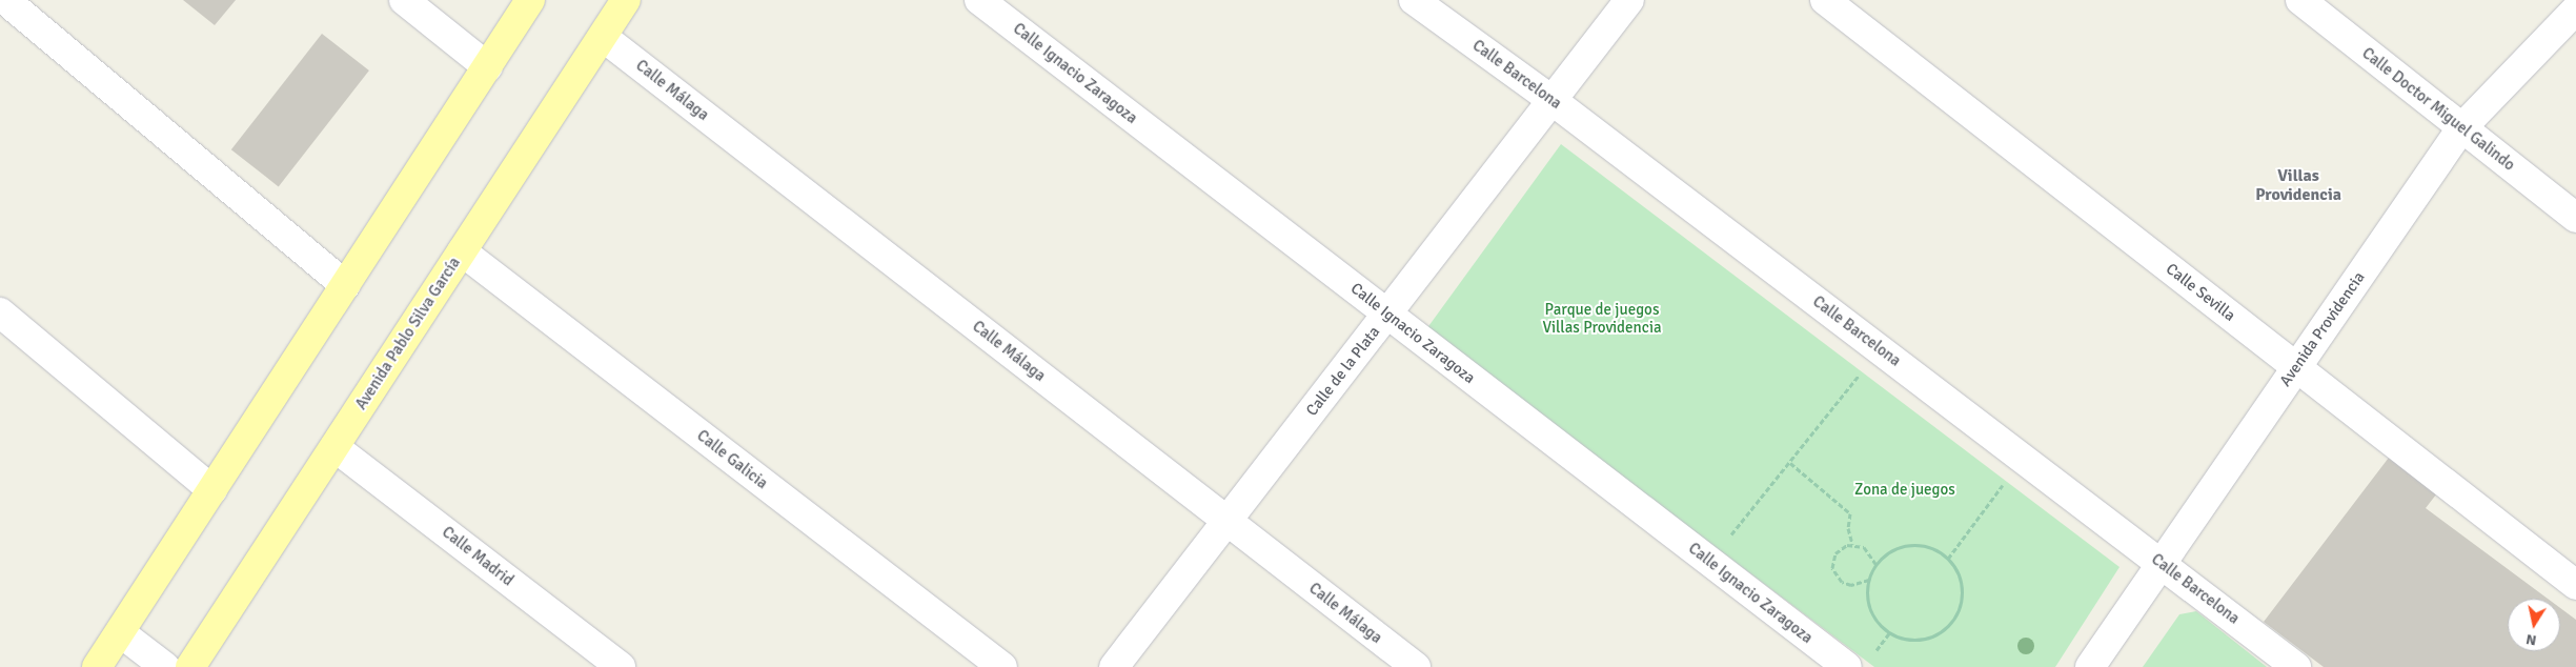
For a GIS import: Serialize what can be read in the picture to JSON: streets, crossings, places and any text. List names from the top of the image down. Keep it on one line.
{"streets":{"main road":["Avenida Pablo Silva García"],"street":["Calle Ignacio Zaragoza","Calle Barcelona","Calle Málaga","Calle Doctor Miguel Galindo","Calle Sevilla","Avenida Providencia","Calle de la Plata","Calle Galicia","Calle Madrid"]},"crossings":[["Calle Ignacio Zaragoza","Calle de la Plata"],["Calle Barcelona","Avenida Providencia"],["Calle Barcelona","Calle de la Plata"],["Calle Málaga","Avenida Pablo Silva García"],["Calle Málaga","Calle de la Plata"],["Calle Doctor Miguel Galindo","Avenida Providencia"],["Calle Sevilla","Avenida Providencia"],["Avenida Pablo Silva García","Calle Galicia"],["Avenida Pablo Silva García","Calle Madrid"]],"districts":["Villas Providencia"],"parks":["Parque de juegos Villas Providencia","Zona de juegos"],"north":"bottom"}
